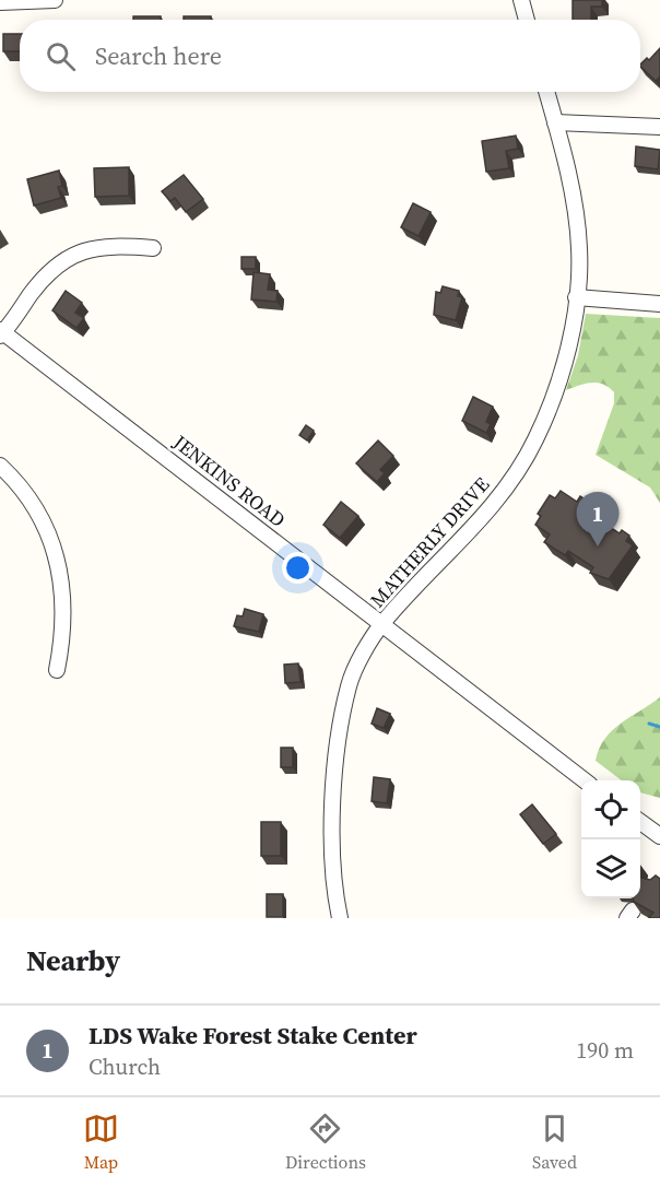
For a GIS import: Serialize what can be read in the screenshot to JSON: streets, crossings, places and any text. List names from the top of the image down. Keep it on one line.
{"streets":{"street":["JENKINS ROAD","MATHERLY DRIVE"]},"crossings":[["JENKINS ROAD","MATHERLY DRIVE"]],"page":{"search":"Search here","pins":"1","heading":"Nearby","list":[{"mark":"1","name":"LDS Wake Forest Stake Center","note":"Church","value":"190 m"}],"nav":["Map","Directions","Saved"]}}
